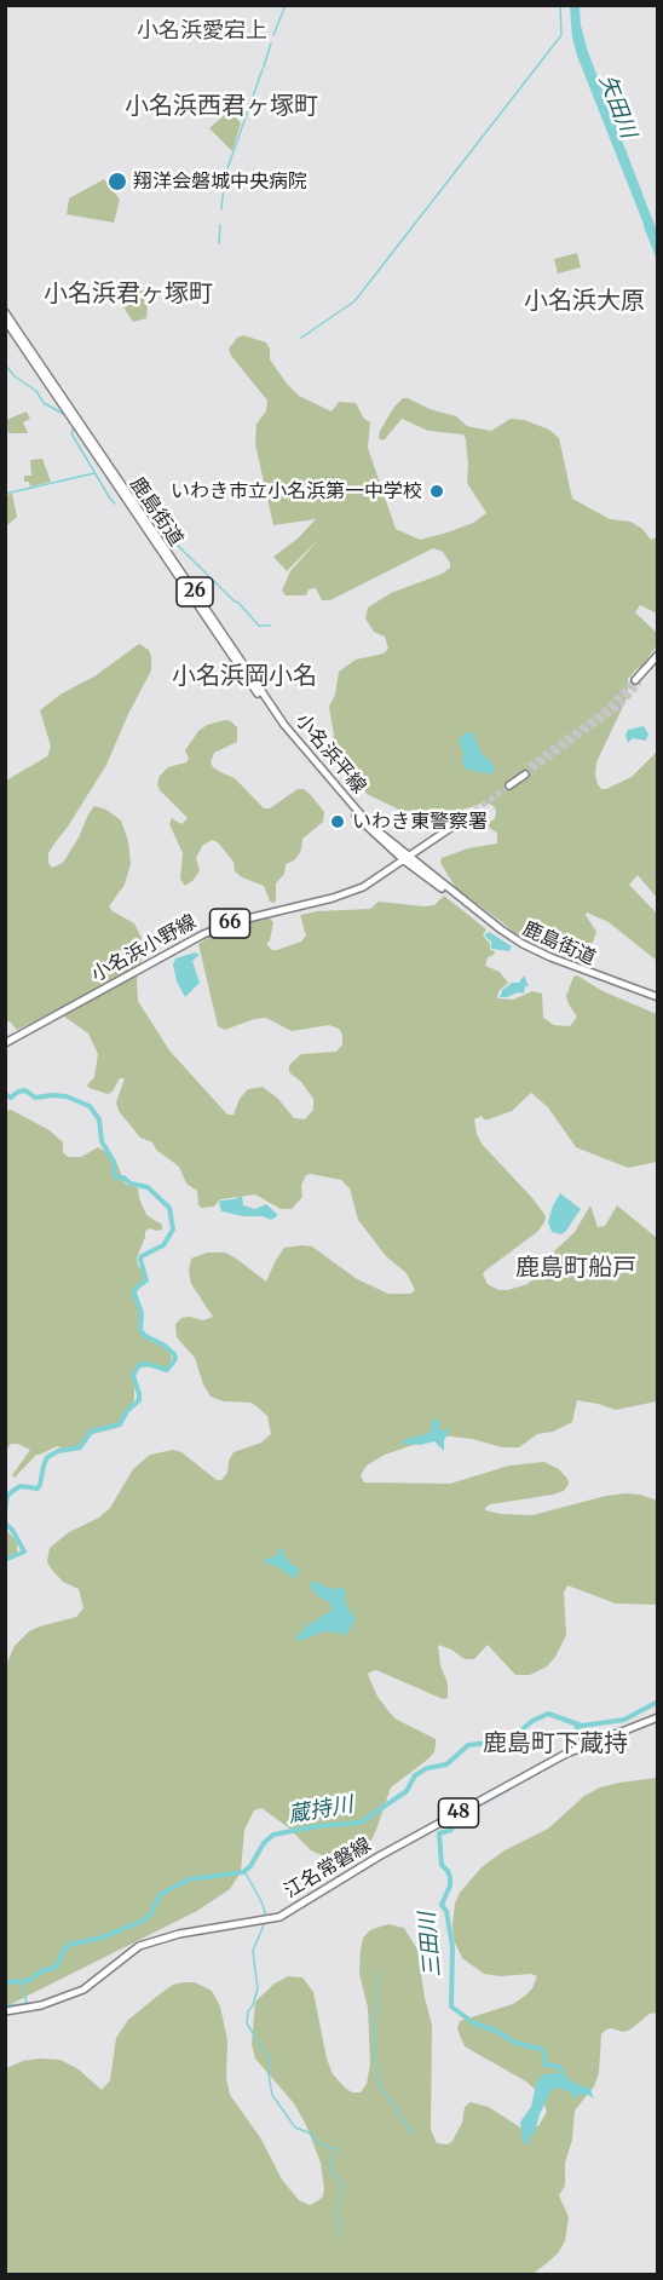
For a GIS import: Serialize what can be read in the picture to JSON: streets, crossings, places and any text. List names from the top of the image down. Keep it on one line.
{"streets":{"main road":["鹿島街道","26","小名浜平線","66","小名浜小野線","48","江名常磐線"]},"crossings":[["鹿島街道","小名浜平線"],["鹿島街道","小名浜小野線"],["小名浜平線","小名浜小野線"]],"districts":["小名浜愛宕上","小名浜西君ヶ塚町","小名浜君ヶ塚町","小名浜大原","小名浜岡小名","鹿島町船戸","鹿島町下蔵持"],"water":["矢田川","蔵持川","三田川"],"places":["翔洋会磐城中央病院","いわき市立小名浜第一中学校","いわき東警察署"]}
